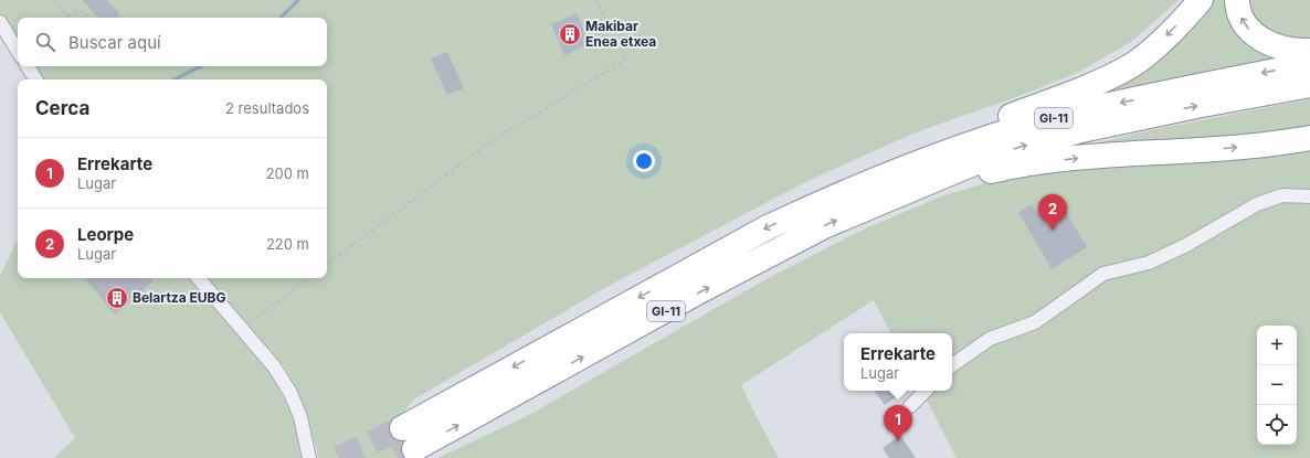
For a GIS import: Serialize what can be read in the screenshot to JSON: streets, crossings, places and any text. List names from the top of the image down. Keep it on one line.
{"streets":{"highway":["GI-11"]},"places":{"building":["Makibar Enea etxea","Belartza EUBG"]},"page":{"search":"Buscar aquí","heading":["Cerca","2 resultados"],"list":[{"mark":"1","name":"Errekarte","note":"Lugar","value":"200 m"},{"mark":"2","name":"Leorpe","note":"Lugar","value":"220 m"}],"pins":["2","1"],"map_buttons":["+","−"],"popup":["Errekarte","Lugar"]}}
